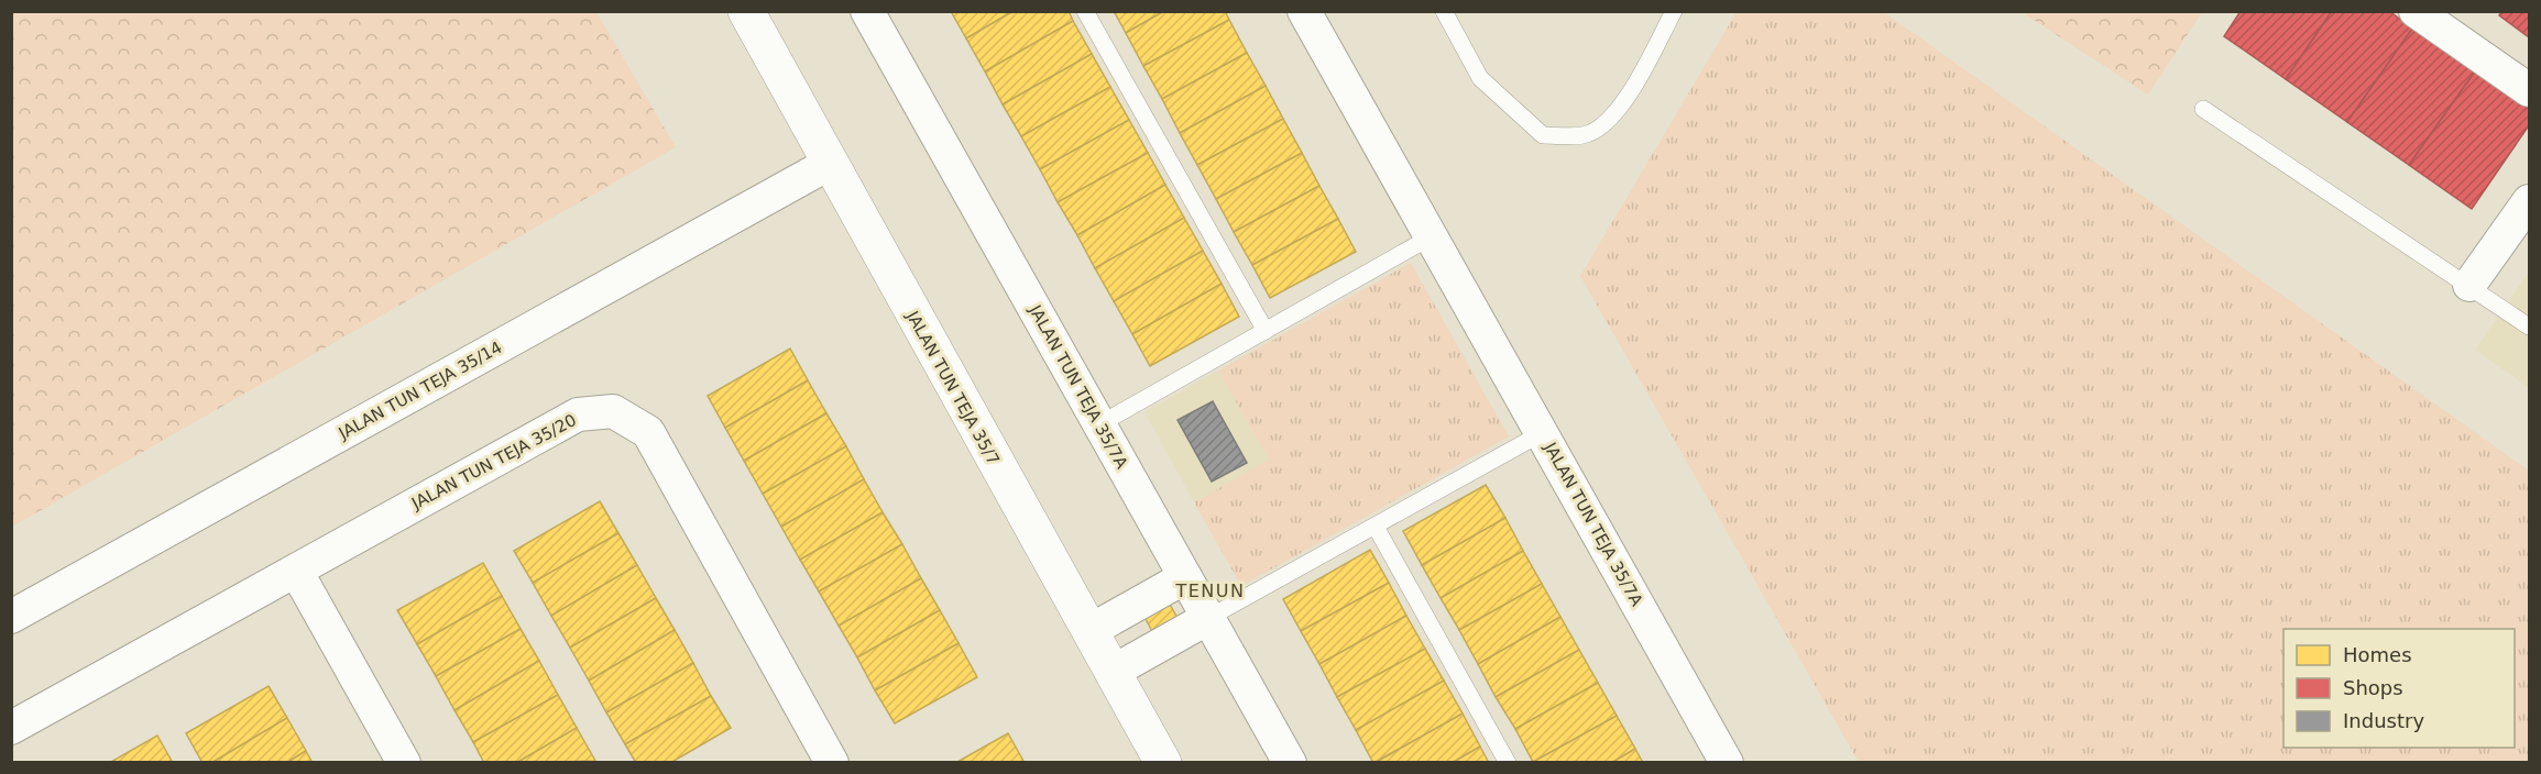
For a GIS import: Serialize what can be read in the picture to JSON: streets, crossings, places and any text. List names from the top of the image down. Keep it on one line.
{"streets":{"street":["JALAN TUN TEJA 35/7A","JALAN TUN TEJA 35/7","JALAN TUN TEJA 35/14","JALAN TUN TEJA 35/20"]},"crossings":[["JALAN TUN TEJA 35/7","JALAN TUN TEJA 35/14"]],"districts":["TENUN"],"legend":["Homes","Shops","Industry"]}
